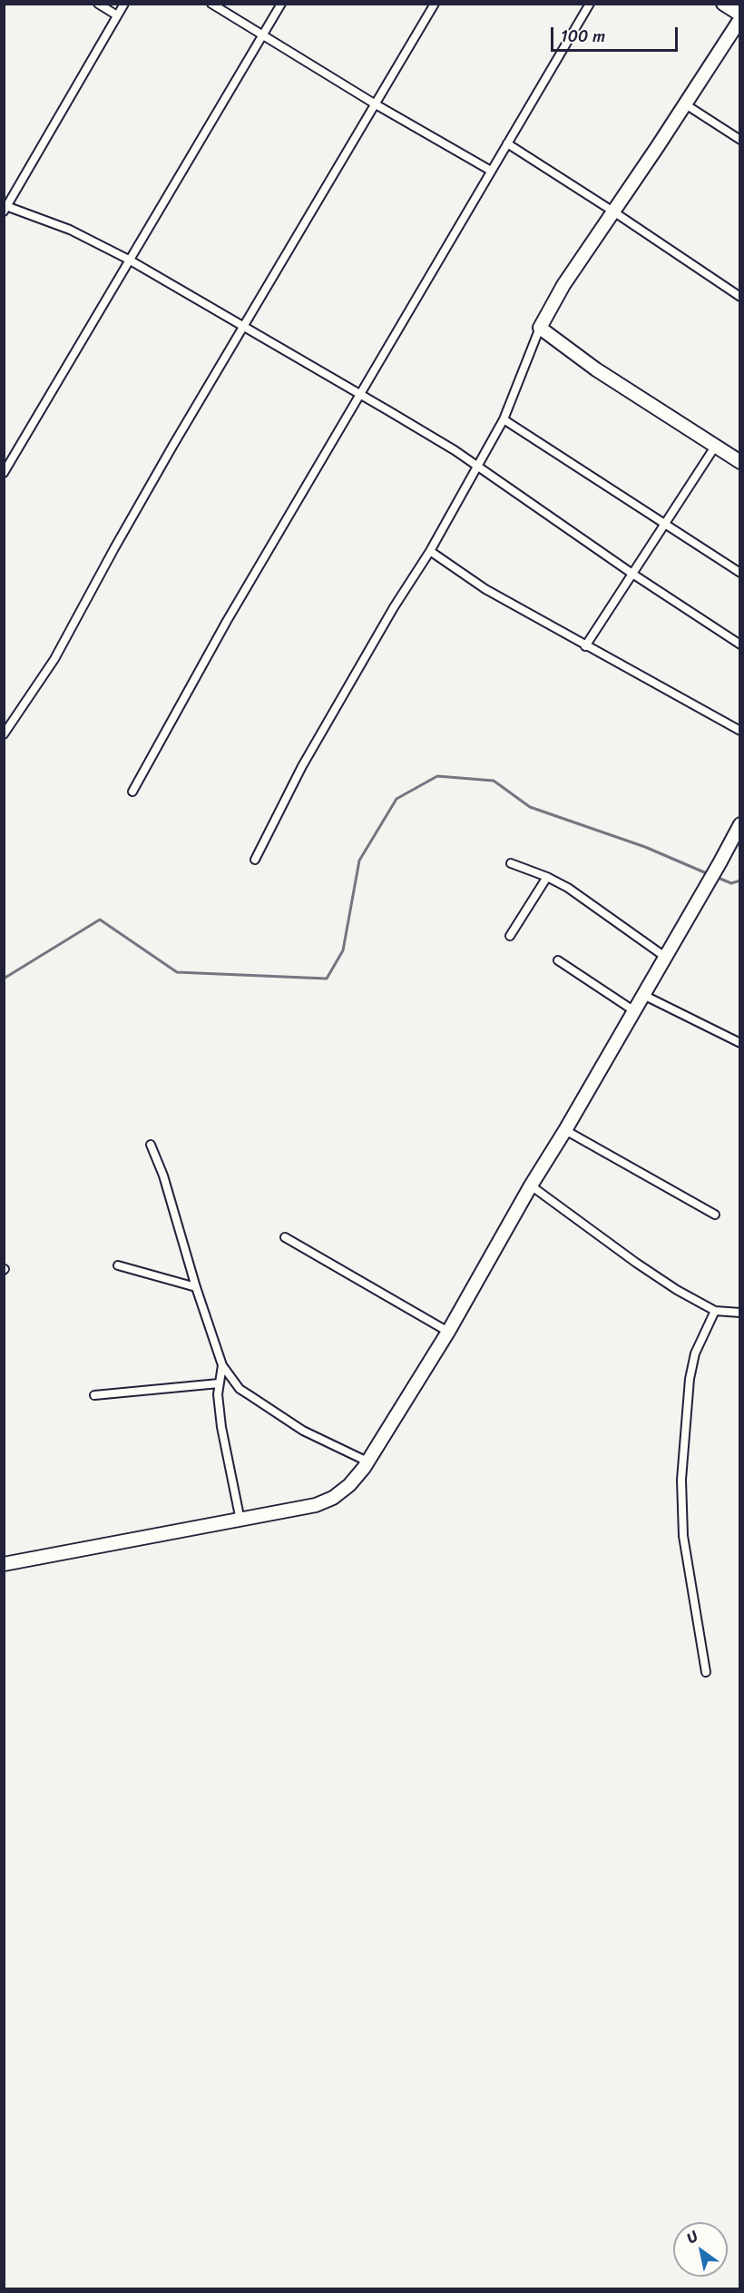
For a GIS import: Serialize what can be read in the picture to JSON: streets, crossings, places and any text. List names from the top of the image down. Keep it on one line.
{"scale_bar":"100 m","north":"top left"}
